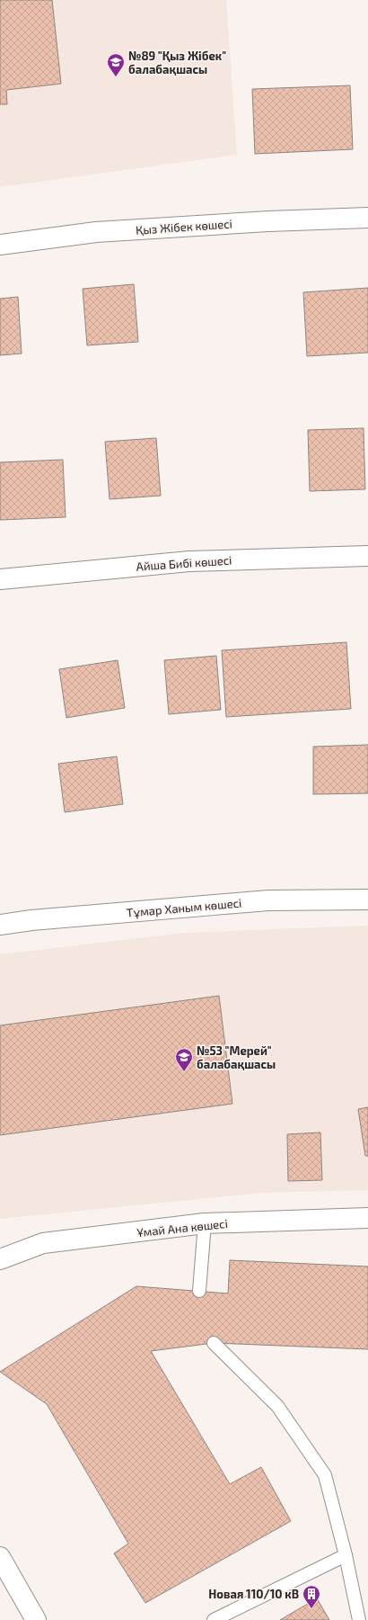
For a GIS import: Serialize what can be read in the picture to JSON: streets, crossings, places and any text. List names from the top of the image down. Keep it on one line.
{"streets":{"street":["Қыз Жібек көшесі","Айша Бибі көшесі","Тұмар Ханым көшесі","Ұмай Ана көшесі"]},"places":{"school or university":["№89 \"Қыз Жібек\" балабақшасы","№53 \"Мерей\" балабақшасы"],"building":["Новая 110/10 кВ"]}}
